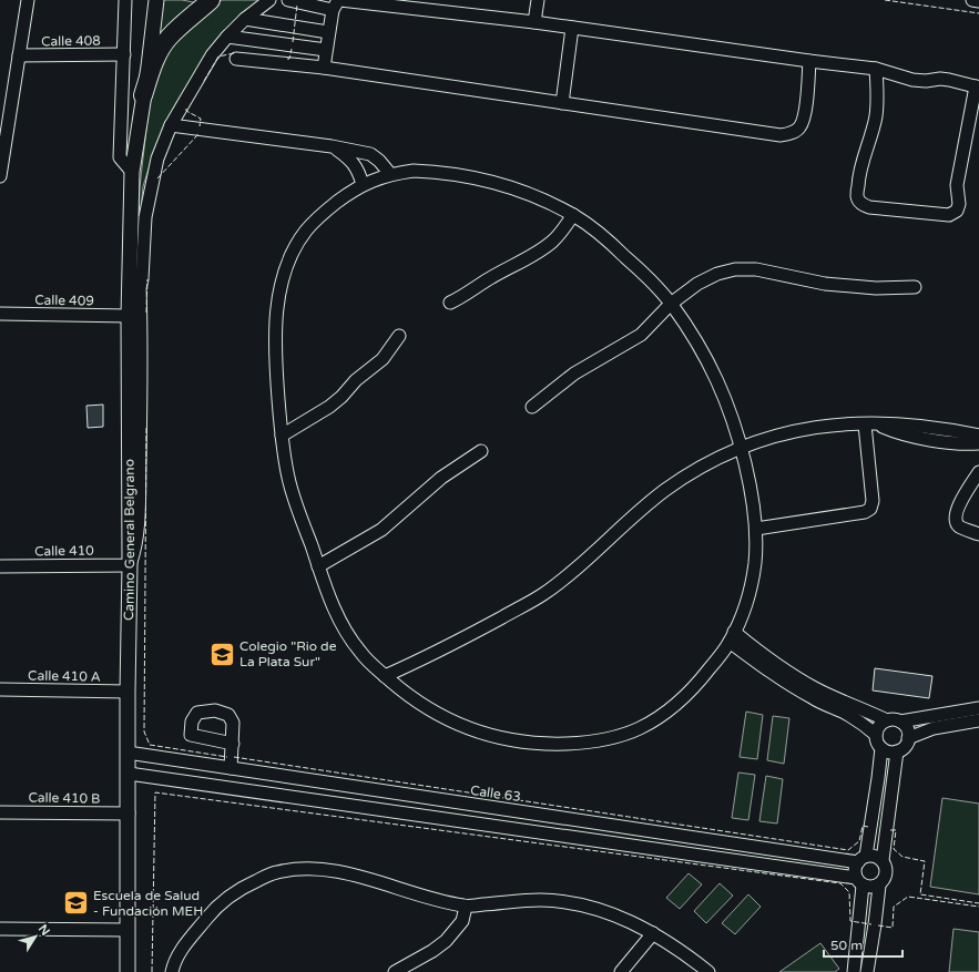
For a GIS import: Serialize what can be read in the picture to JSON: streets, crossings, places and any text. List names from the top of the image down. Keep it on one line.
{"streets":{"main road":["Camino General Belgrano"],"street":["Calle 408","Calle 409","Calle 410","Calle 410 A","Calle 63","Calle 410 B"]},"crossings":[["Calle 409","Camino General Belgrano"],["Camino General Belgrano","Calle 410"],["Camino General Belgrano","Calle 410 A"],["Camino General Belgrano","Calle 63"],["Camino General Belgrano","Calle 410 B"]],"places":{"school or university":["Colegio \"Rio de La Plata Sur\"","Escuela de Salud - Fundación MEH"]},"scale_bar":"50 m","north":"top right"}
